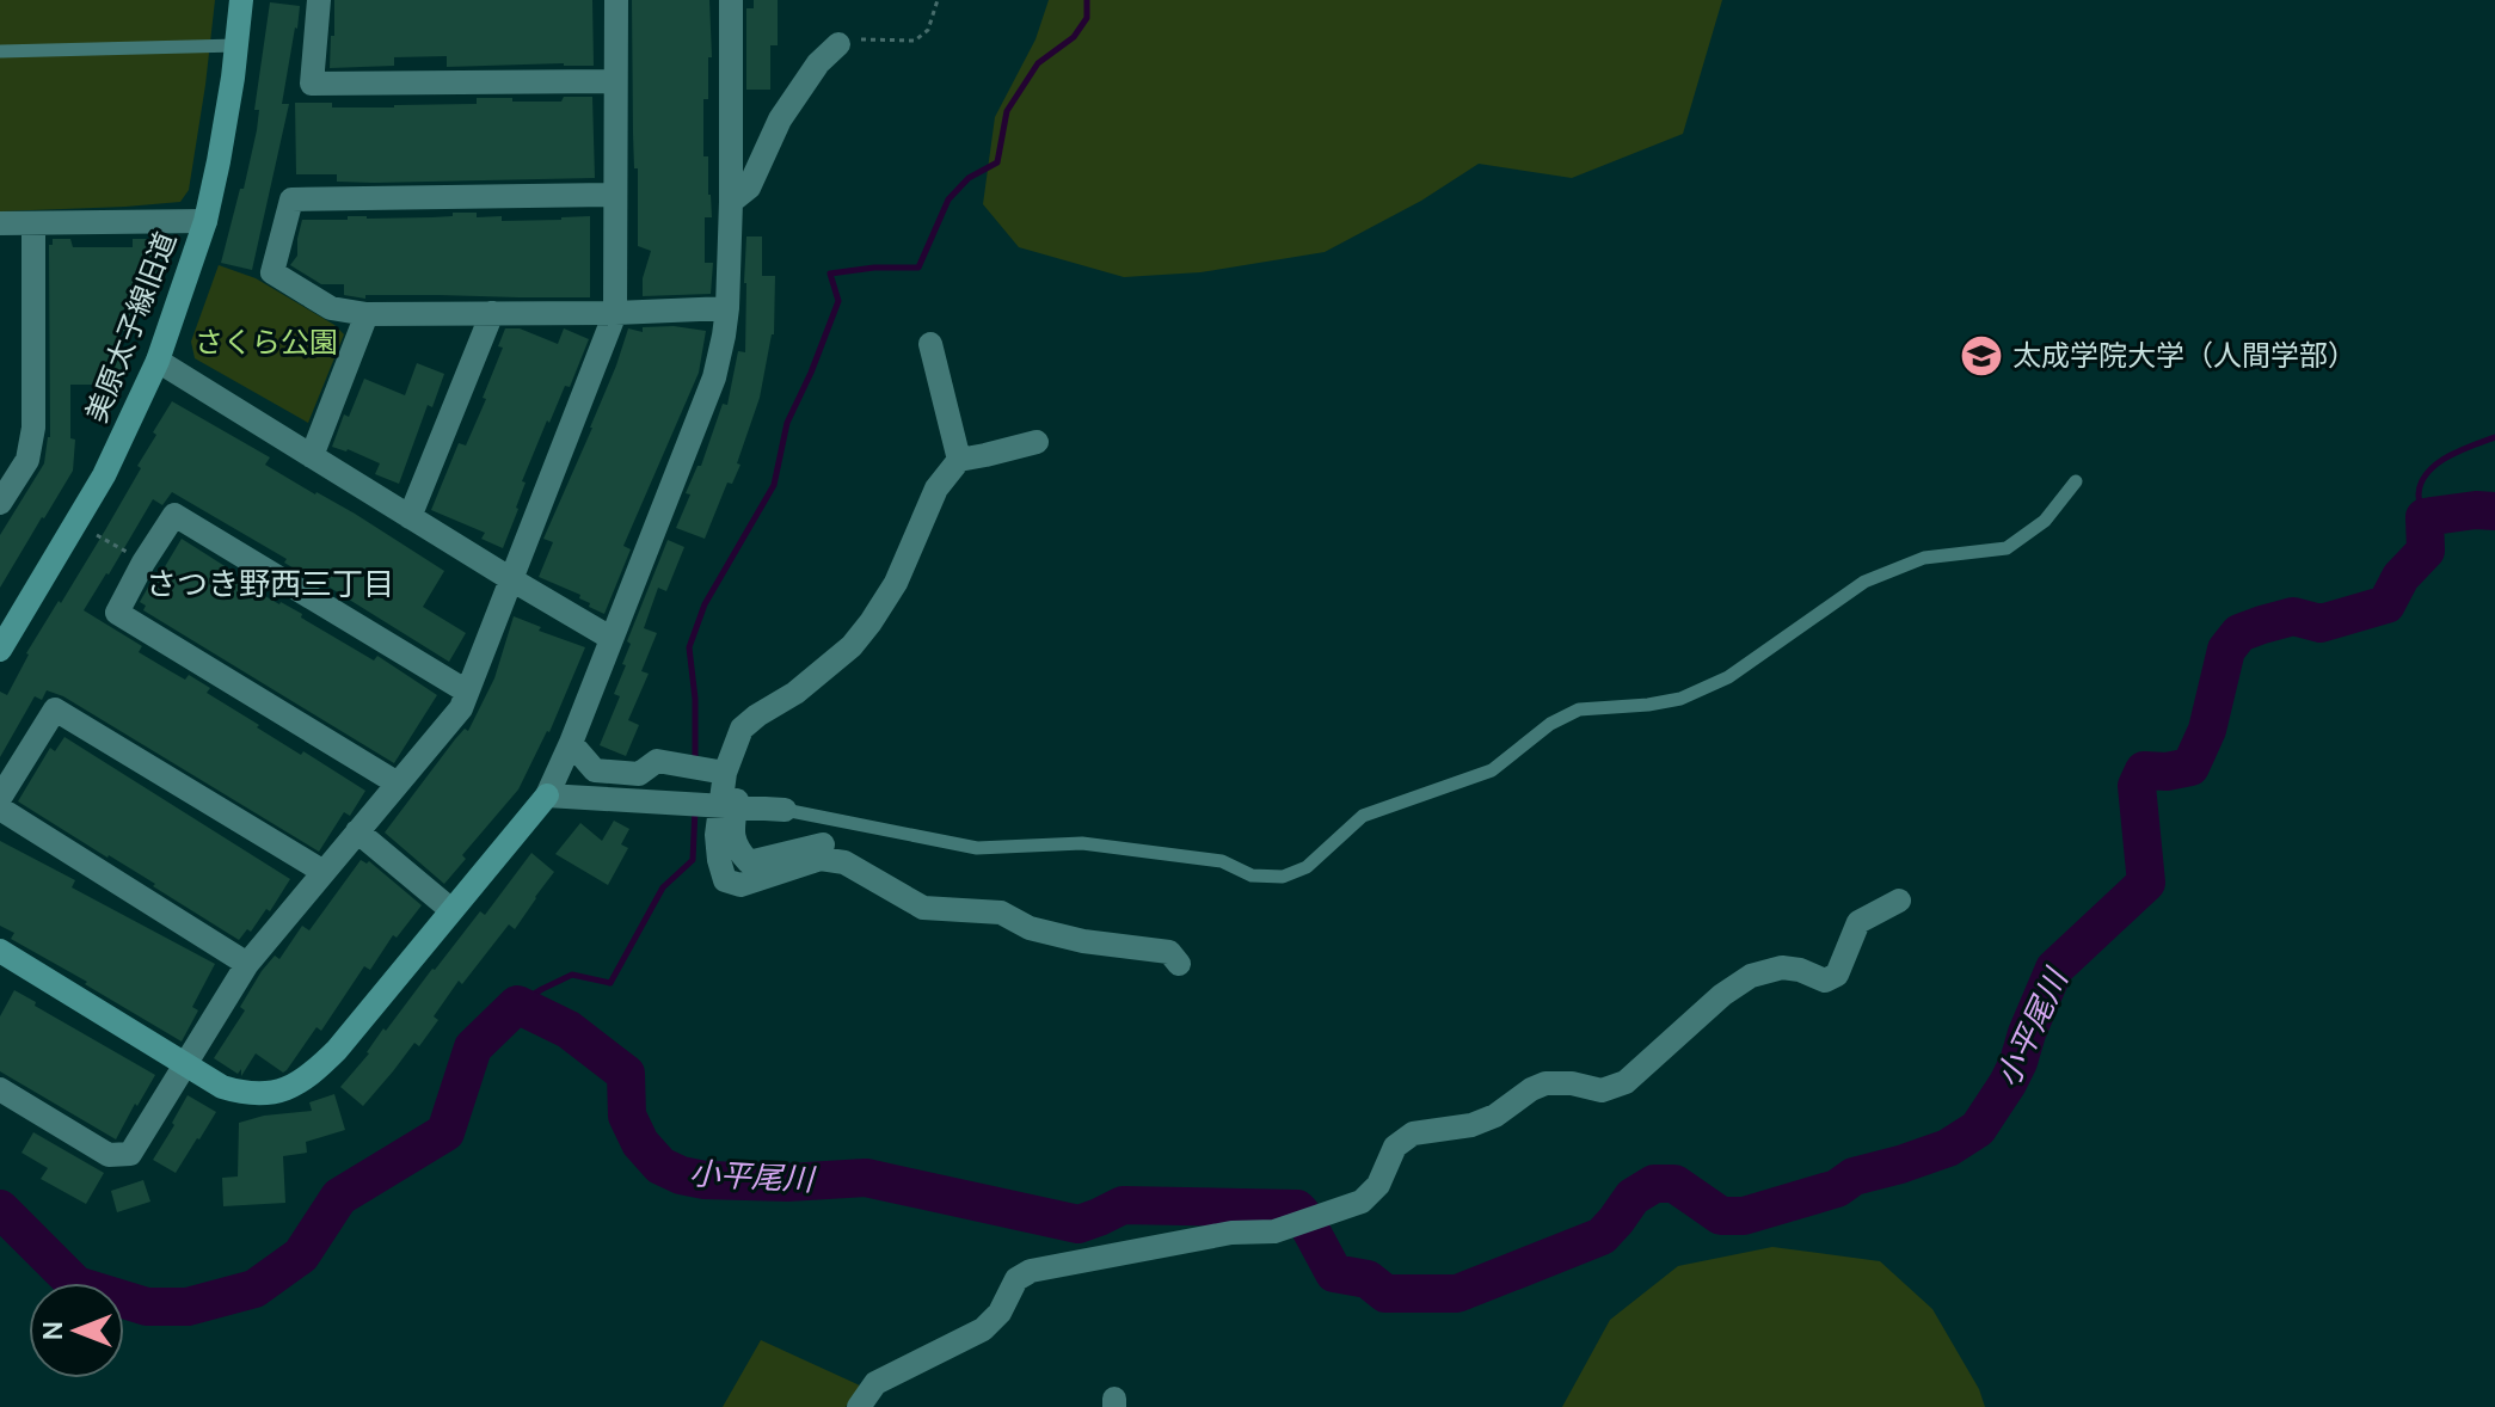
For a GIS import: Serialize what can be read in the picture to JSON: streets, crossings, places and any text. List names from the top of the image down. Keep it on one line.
{"streets":{"street":["美原太子線旧道"]},"districts":["さつき野西三丁目"],"water":["小平尾川"],"parks":["さくら公園"],"places":{"school or university":["太成学院大学（人間学部）"]},"north":"left"}
